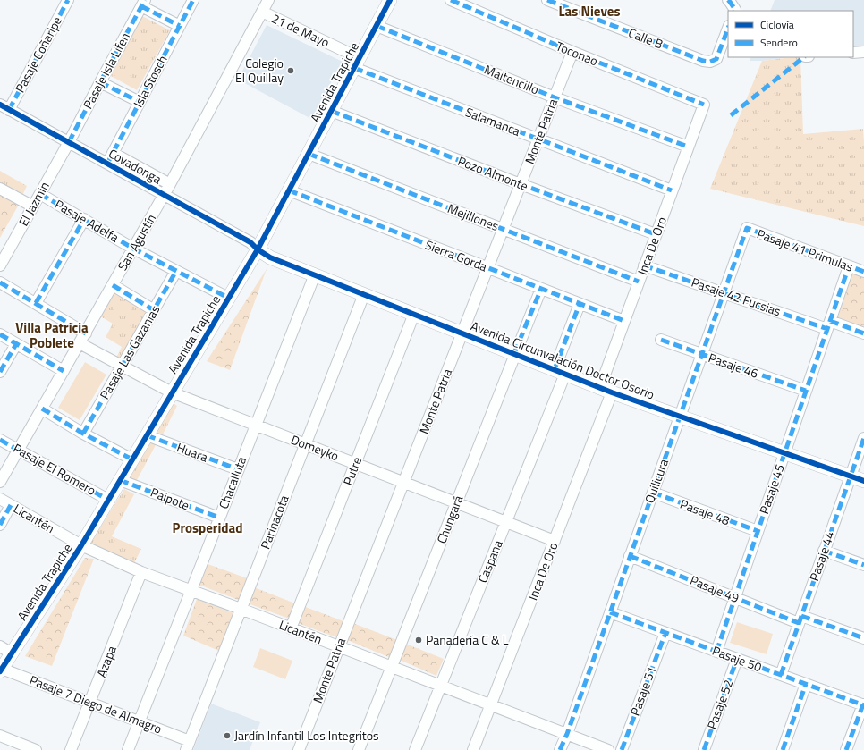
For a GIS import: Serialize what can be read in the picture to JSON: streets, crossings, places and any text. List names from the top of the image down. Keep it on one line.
{"streets":{"street":["21 de Mayo","Calle B","Toconao","Pasaje Coñaripe","Pasaje Isla Lifen","Maitencillo","Isla Stosch","Avenida Trapiche","Salamanca","Monte Patria","Covadonga","Pozo Almonte","El Jazmin","Mejillones","Pasaje Adelfa","San Agustín","Inca De Oro","Pasaje 41 Primulas","Sierra Gorda","Pasaje 42 Fucsias","Pasaje Las Gazanias","Avenida Circunvalación Doctor Osorio","Pasaje 46","Domeyko","Huara","Pasaje El Romero","Putre","Quilicura","Chacalluta","Pasaje 45","Paipote","Pasaje 48","Licantén","Chungará","Parinacota","Pasaje 44","Caspana","Pasaje 49","Pasaje 50","Azapa","Pasaje 51","Pasaje 7 Diego de Almagro","Pasaje 52"]},"crossings":[["21 de Mayo","Avenida Trapiche"],["21 de Mayo","Salamanca"],["21 de Mayo","San Agustín"],["Toconao","Monte Patria"],["Toconao","Inca De Oro"],["Pasaje Coñaripe","Covadonga"],["Pasaje Isla Lifen","Covadonga"],["Pasaje Isla Lifen","El Jazmin"],["Maitencillo","Avenida Trapiche"],["Maitencillo","Monte Patria"],["Maitencillo","Inca De Oro"],["Isla Stosch","Covadonga"],["Avenida Trapiche","Salamanca"],["Avenida Trapiche","Covadonga"],["Avenida Trapiche","Pozo Almonte"],["Avenida Trapiche","Mejillones"],["Avenida Trapiche","Pasaje Adelfa"],["Avenida Trapiche","Sierra Gorda"],["Avenida Trapiche","Avenida Circunvalación Doctor Osorio"],["Avenida Trapiche","Domeyko"],["Avenida Trapiche","Huara"],["Avenida Trapiche","Pasaje El Romero"],["Avenida Trapiche","Paipote"],["Avenida Trapiche","Licantén"],["Avenida Trapiche","Pasaje 7 Diego de Almagro"],["Salamanca","Monte Patria"],["Salamanca","Inca De Oro"],["Monte Patria","Pozo Almonte"],["Monte Patria","Mejillones"],["Monte Patria","Sierra Gorda"],["Monte Patria","Avenida Circunvalación Doctor Osorio"],["Monte Patria","Domeyko"],["Monte Patria","Licantén"],["Covadonga","El Jazmin"],["Covadonga","San Agustín"],["Covadonga","Avenida Circunvalación Doctor Osorio"],["Pozo Almonte","Inca De Oro"],["El Jazmin","Pasaje Adelfa"],["Mejillones","Inca De Oro"],["Pasaje Adelfa","San Agustín"],["Pasaje Adelfa","Pasaje Las Gazanias"],["San Agustín","Domeyko"],["San Agustín","Pasaje El Romero"],["Inca De Oro","Sierra Gorda"],["Inca De Oro","Pasaje 42 Fucsias"],["Inca De Oro","Avenida Circunvalación Doctor Osorio"],["Inca De Oro","Domeyko"],["Inca De Oro","Licantén"],["Pasaje 41 Primulas","Quilicura"],["Pasaje 41 Primulas","Pasaje 45"],["Sierra Gorda","Chungará"],["Sierra Gorda","Caspana"],["Pasaje 42 Fucsias","Quilicura"],["Pasaje 42 Fucsias","Pasaje 45"],["Pasaje Las Gazanias","Domeyko"],["Avenida Circunvalación Doctor Osorio","Putre"],["Avenida Circunvalación Doctor Osorio","Quilicura"],["Avenida Circunvalación Doctor Osorio","Chacalluta"],["Avenida Circunvalación Doctor Osorio","Pasaje 45"],["Avenida Circunvalación Doctor Osorio","Chungará"],["Avenida Circunvalación Doctor Osorio","Parinacota"],["Avenida Circunvalación Doctor Osorio","Pasaje 44"],["Avenida Circunvalación Doctor Osorio","Caspana"],["Pasaje 46","Quilicura"],["Pasaje 46","Pasaje 45"],["Domeyko","Putre"],["Domeyko","Chacalluta"],["Domeyko","Chungará"],["Domeyko","Parinacota"],["Domeyko","Caspana"],["Huara","Chacalluta"],["Putre","Licantén"],["Quilicura","Pasaje 48"],["Quilicura","Licantén"],["Quilicura","Pasaje 49"],["Quilicura","Pasaje 50"],["Chacalluta","Paipote"],["Chacalluta","Licantén"],["Chacalluta","Pasaje 7 Diego de Almagro"],["Pasaje 45","Pasaje 48"],["Pasaje 45","Pasaje 49"],["Pasaje 45","Pasaje 50"],["Licantén","Chungará"],["Licantén","Parinacota"],["Licantén","Caspana"],["Licantén","Azapa"],["Parinacota","Pasaje 7 Diego de Almagro"],["Pasaje 44","Pasaje 49"],["Pasaje 44","Pasaje 50"],["Pasaje 50","Pasaje 51"],["Pasaje 50","Pasaje 52"],["Azapa","Pasaje 7 Diego de Almagro"]],"districts":["Las Nieves","Villa Patricia Poblete","Prosperidad"],"places":["Colegio El Quillay","Panadería C & L","Jardín Infantil Los Integritos"],"legend":["Ciclovía","Sendero"]}
